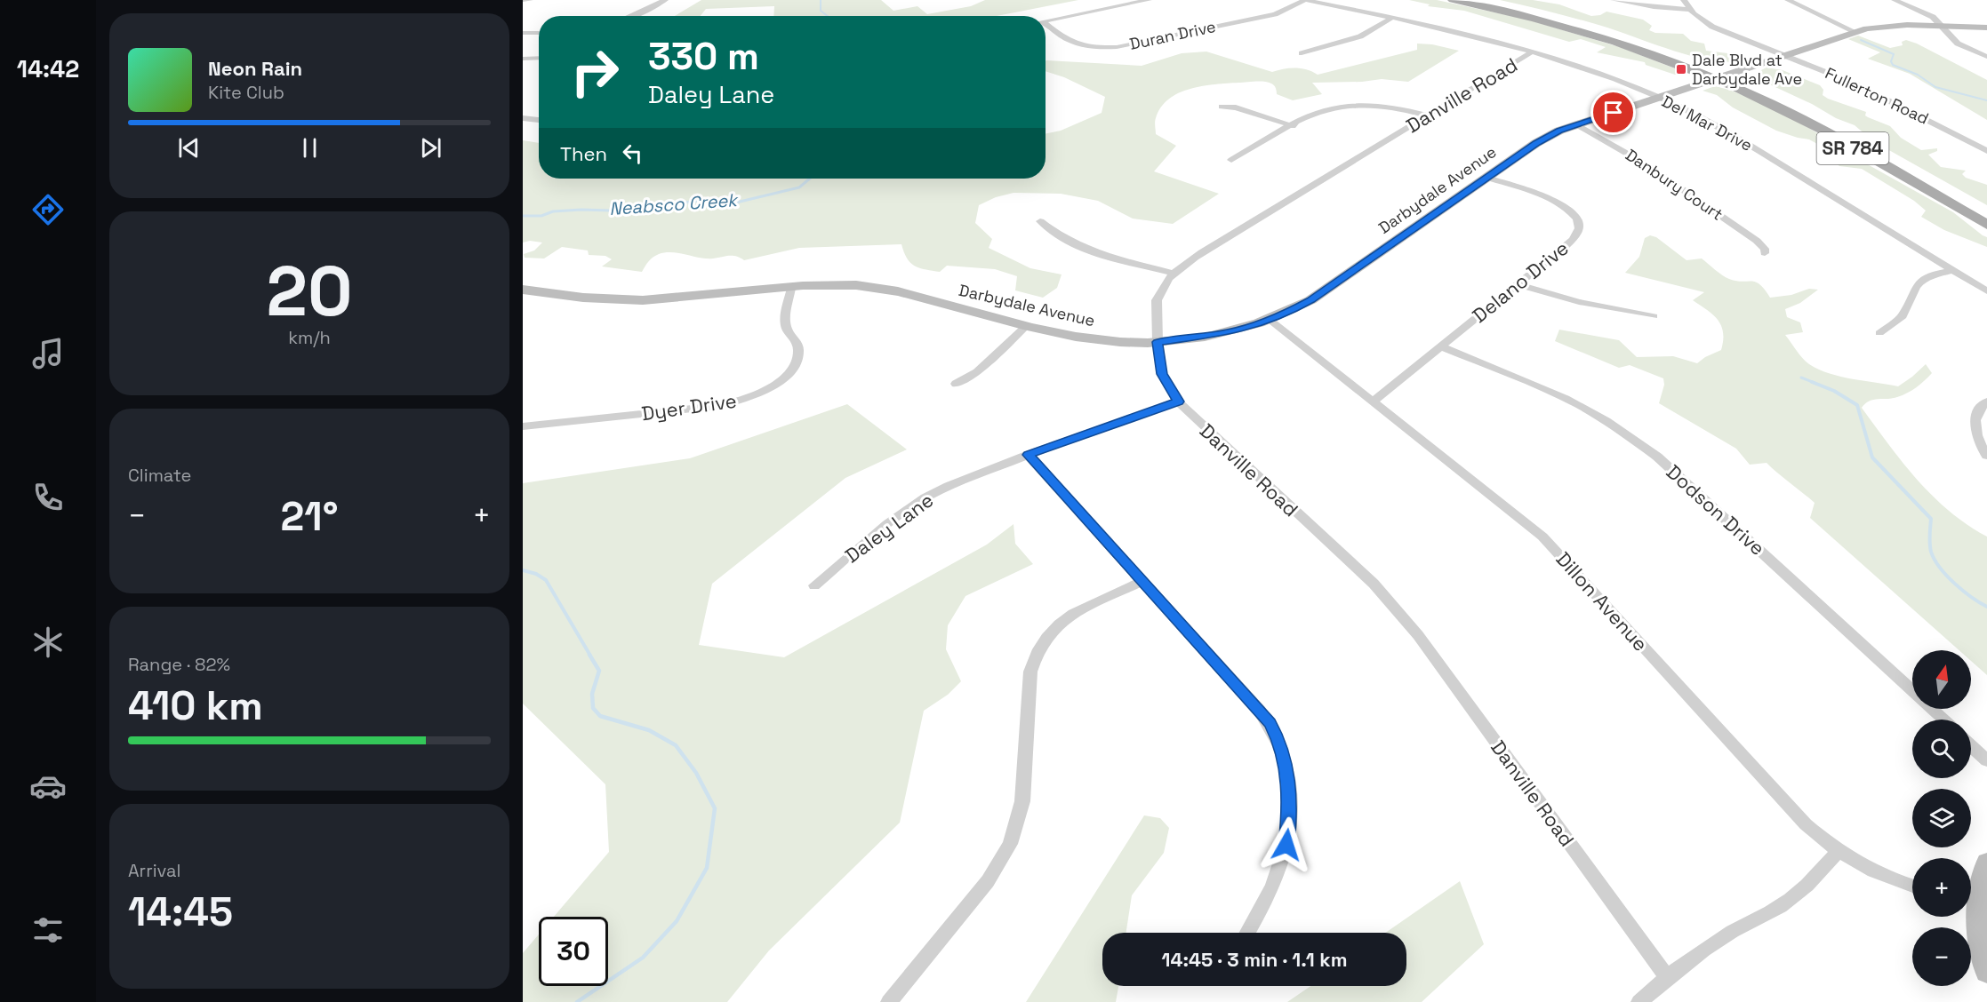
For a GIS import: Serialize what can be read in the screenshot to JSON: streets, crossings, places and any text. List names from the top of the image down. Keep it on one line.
{"streets":{"main road":["SR 784"],"street":["Duran Drive","Danville Road","Fullerton Road","Del Mar Drive","Danbury Court","Darbydale Avenue","Delano Drive","Dyer Drive","Dodson Drive","Daley Lane","Dillon Avenue"]},"crossings":[["Duran Drive","Del Mar Drive"],["Danville Road","Del Mar Drive"],["Danville Road","Darbydale Avenue"],["Danville Road","Daley Lane"],["Fullerton Road","Darbydale Avenue"],["Del Mar Drive","Darbydale Avenue"],["SR 784","Darbydale Avenue"],["Danbury Court","Darbydale Avenue"],["Darbydale Avenue","Delano Drive"],["Darbydale Avenue","Dyer Drive"],["Darbydale Avenue","Dillon Avenue"],["Delano Drive","Dodson Drive"],["Delano Drive","Dillon Avenue"]],"water":["Neabsco Creek"],"places":{"transit":["Dale Blvd at Darbydale Ave"]},"north":"top","page":{"tabs":"14:42","turn":["330 m","Daley Lane"],"song":["Neon Rain","Kite Club"],"then":"Then","tile":[["20","km/h"],"Climate",["Range · 82%","410 km"],["Arrival","14:45"]],"heat":["−","21°","+"],"map_buttons":["+","−"],"limit":"30","trip":"14:45 · 3 min · 1.1 km"}}
